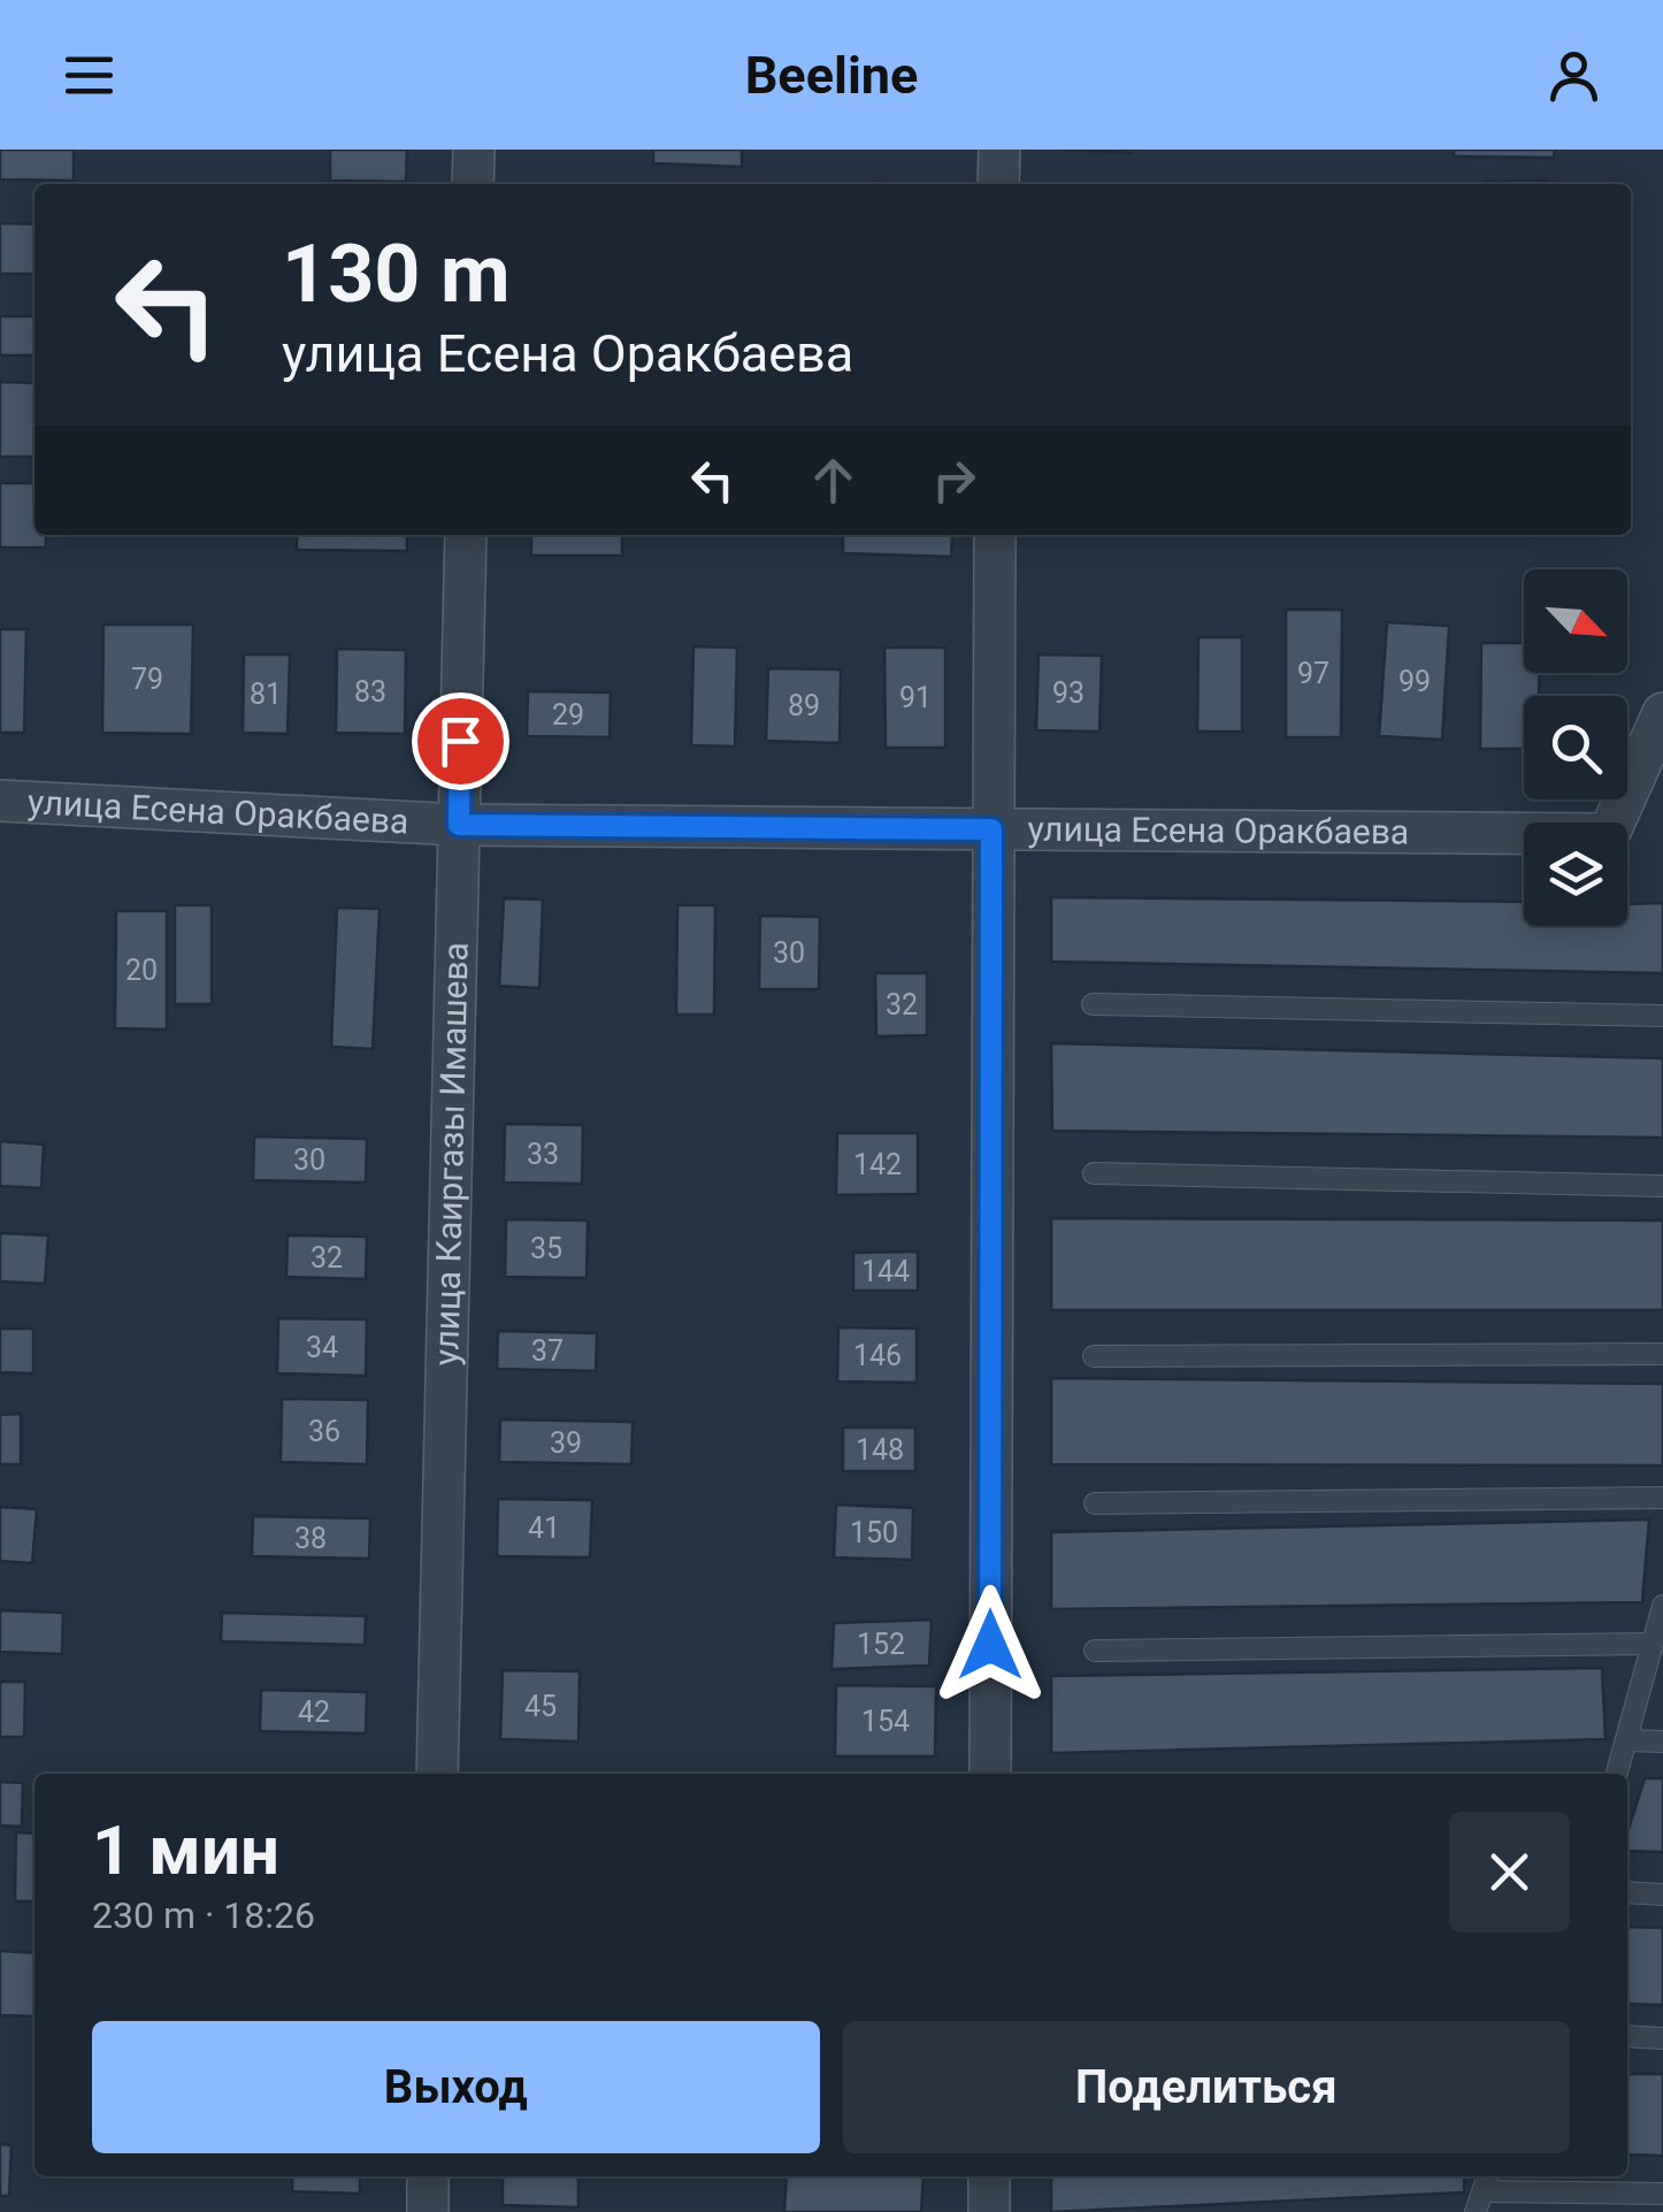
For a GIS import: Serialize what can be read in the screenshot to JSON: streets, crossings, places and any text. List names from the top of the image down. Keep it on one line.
{"streets":{"street":["улица Есена Оракбаева","улица Каиргазы Имашева"]},"crossings":[["улица Есена Оракбаева","улица Каиргазы Имашева"]],"house_numbers":["97","79","99","83","93","81","91","89","29","30","20","32","33","30","142","35","32","144","34","37","146","36","39","148","41","150","38","152","45","42","154"],"north":"bottom right","page":{"header":"Beeline","turn":["130 m","улица Есена Оракбаева"],"heading":["1 мин","230 m · 18:26"],"buttons":["Выход","Поделиться"]}}
